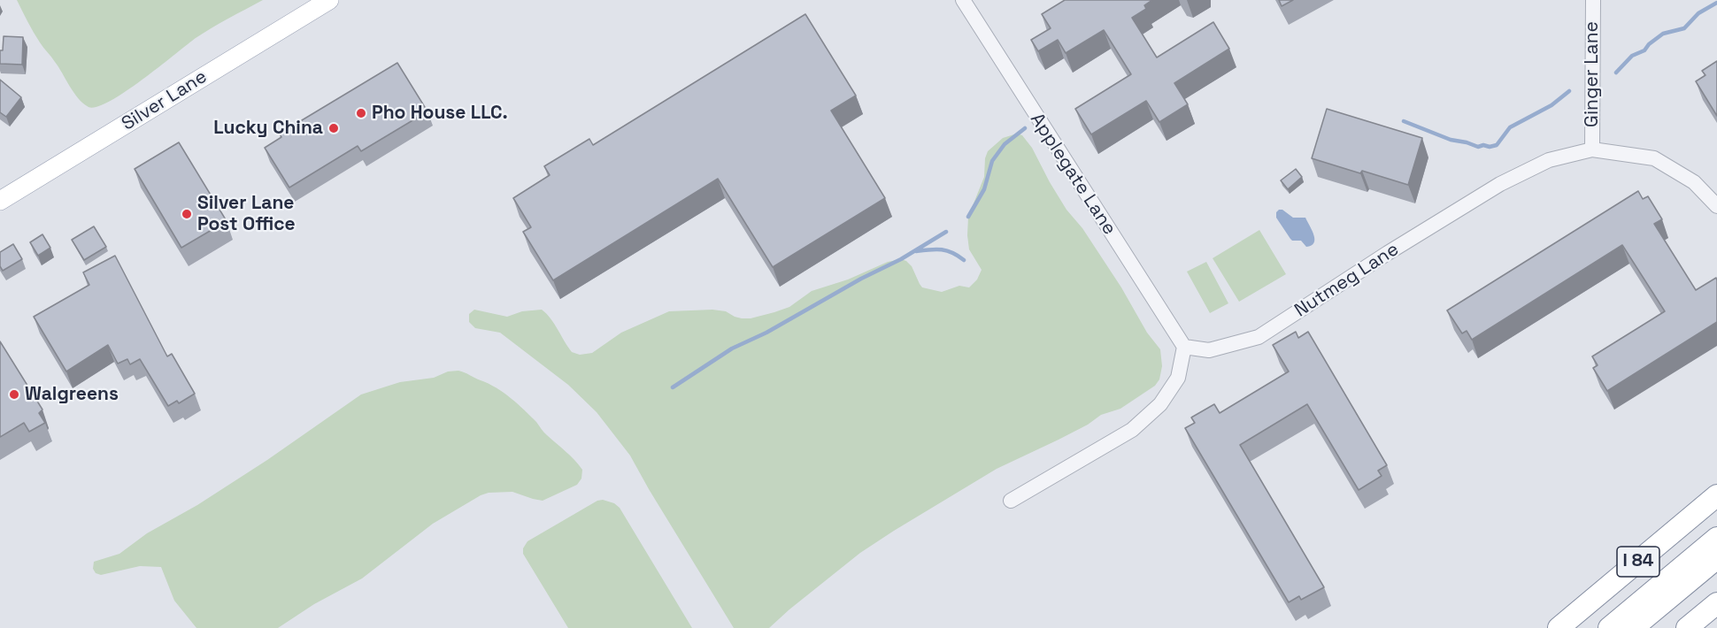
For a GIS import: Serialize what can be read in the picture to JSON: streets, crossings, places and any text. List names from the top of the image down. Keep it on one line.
{"streets":{"highway":["I 84"],"main road":["Silver Lane"],"street":["Ginger Lane","Applegate Lane","Nutmeg Lane"]},"crossings":[["Ginger Lane","Nutmeg Lane"],["Applegate Lane","Nutmeg Lane"]],"places":["Pho House LLC.","Lucky China","Silver Lane Post Office","Walgreens"]}
